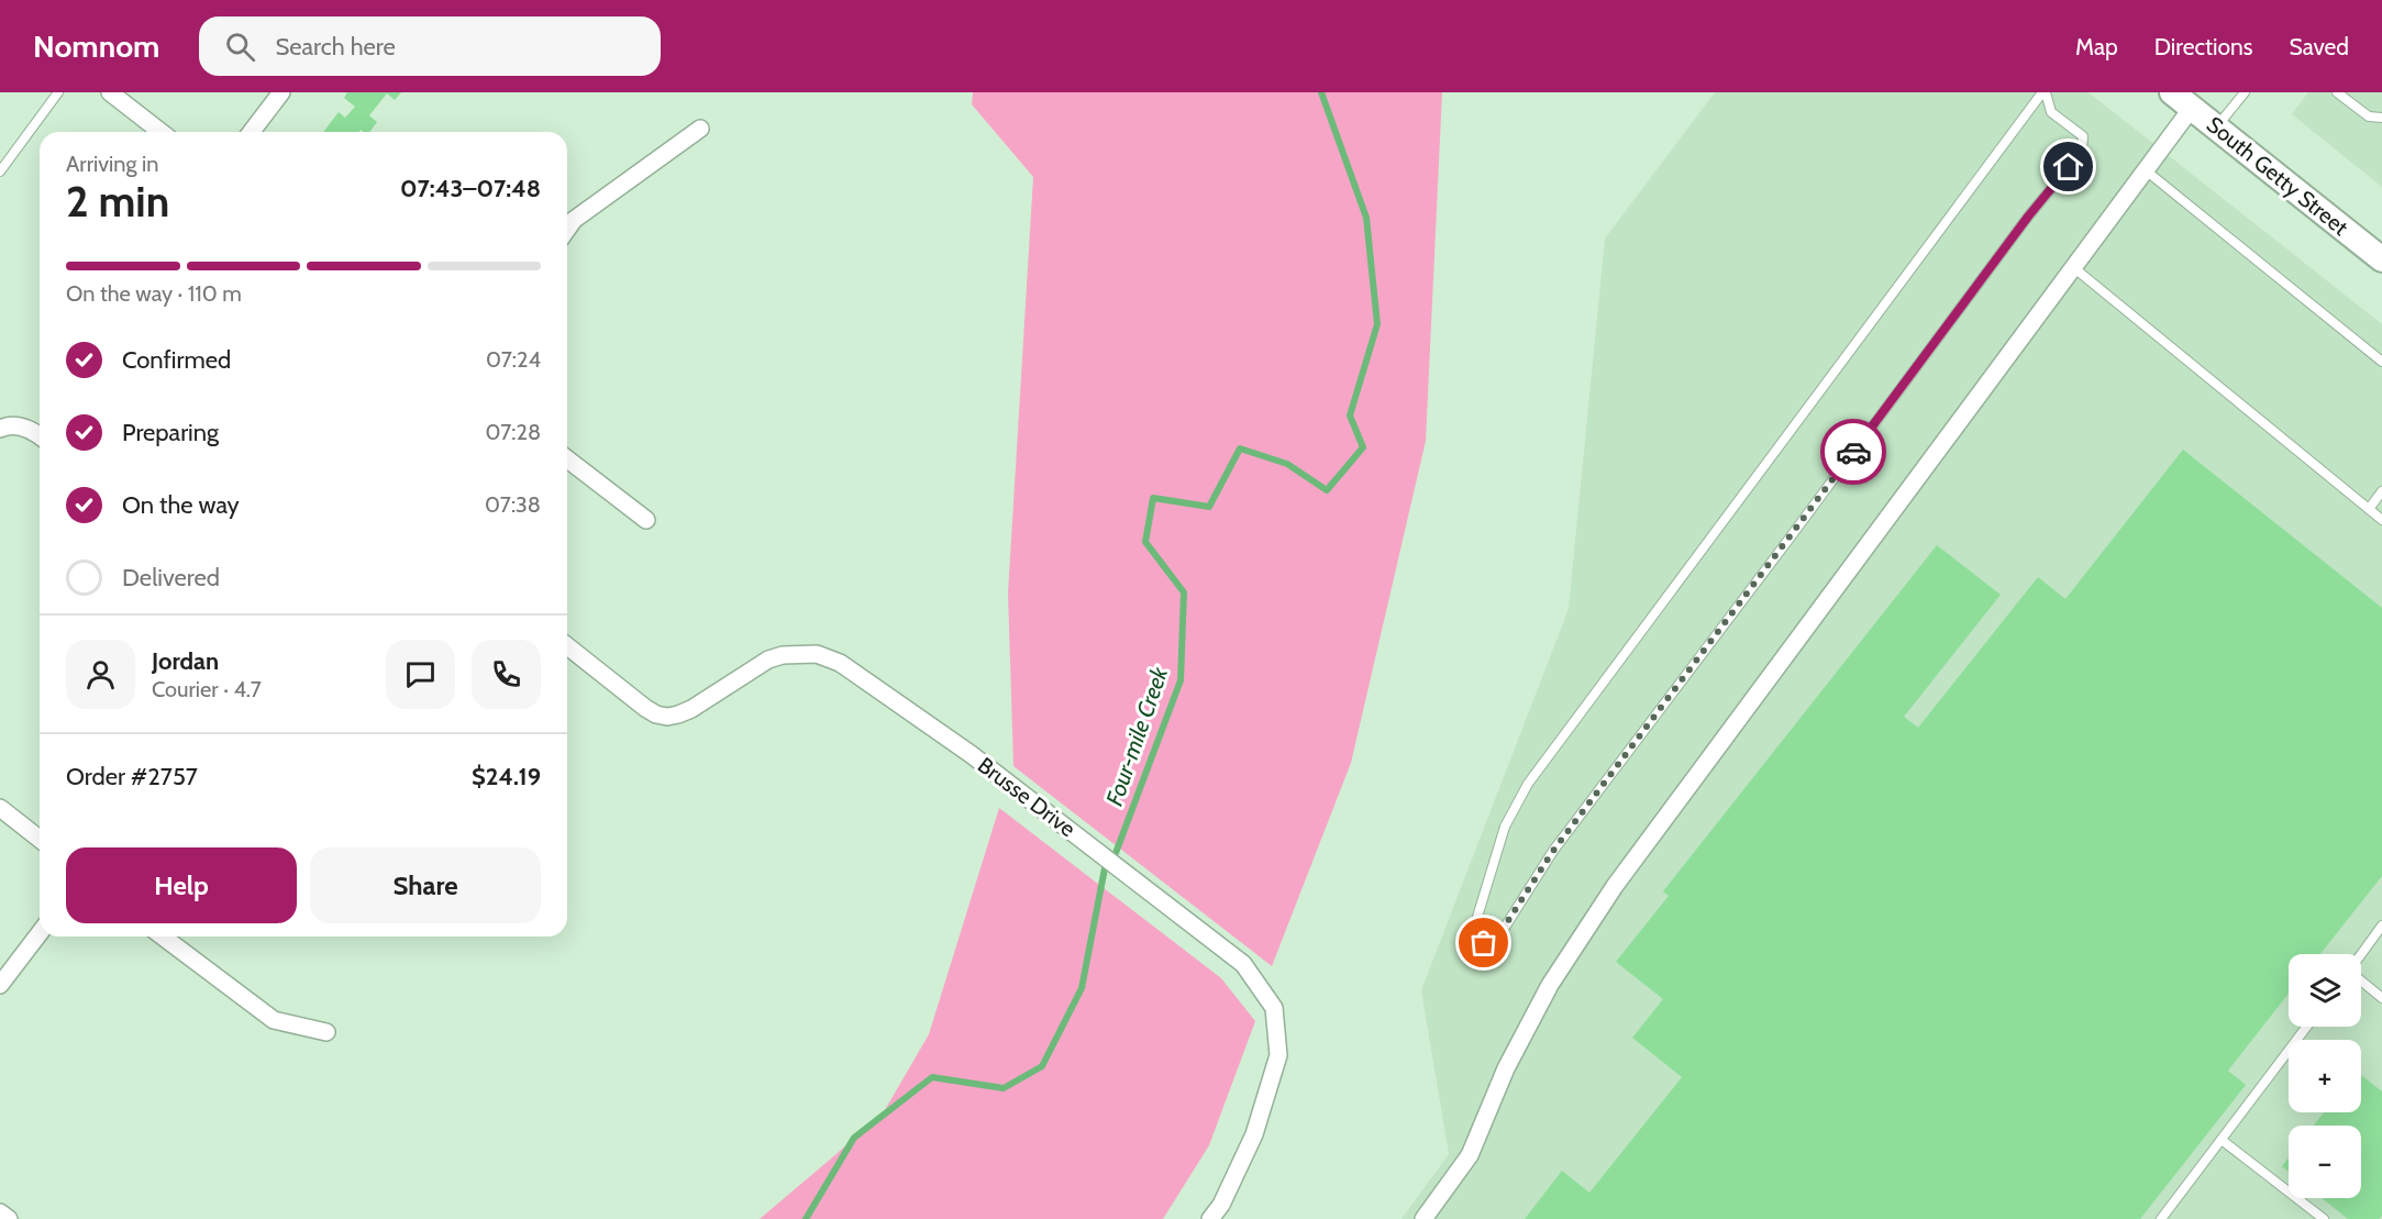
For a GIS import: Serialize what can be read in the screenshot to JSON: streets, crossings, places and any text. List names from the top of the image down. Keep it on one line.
{"streets":{"main road":["South Getty Street"],"street":["Brusse Drive"]},"water":["Four-mile Creek"],"page":{"header":"Nomnom","search":"Search here","nav":["Map","Directions","Saved"],"heading":["2 min","Arriving in","07:43–07:48"],"panel":["Jordan","Courier · 4.7","Order #2757","$24.19"],"bar":"On the way · 110 m","list":[["Confirmed","07:24"],["Preparing","07:28"],["On the way","07:38"],"Delivered"],"buttons":["Help","Share"],"map_buttons":["+","−"]}}
